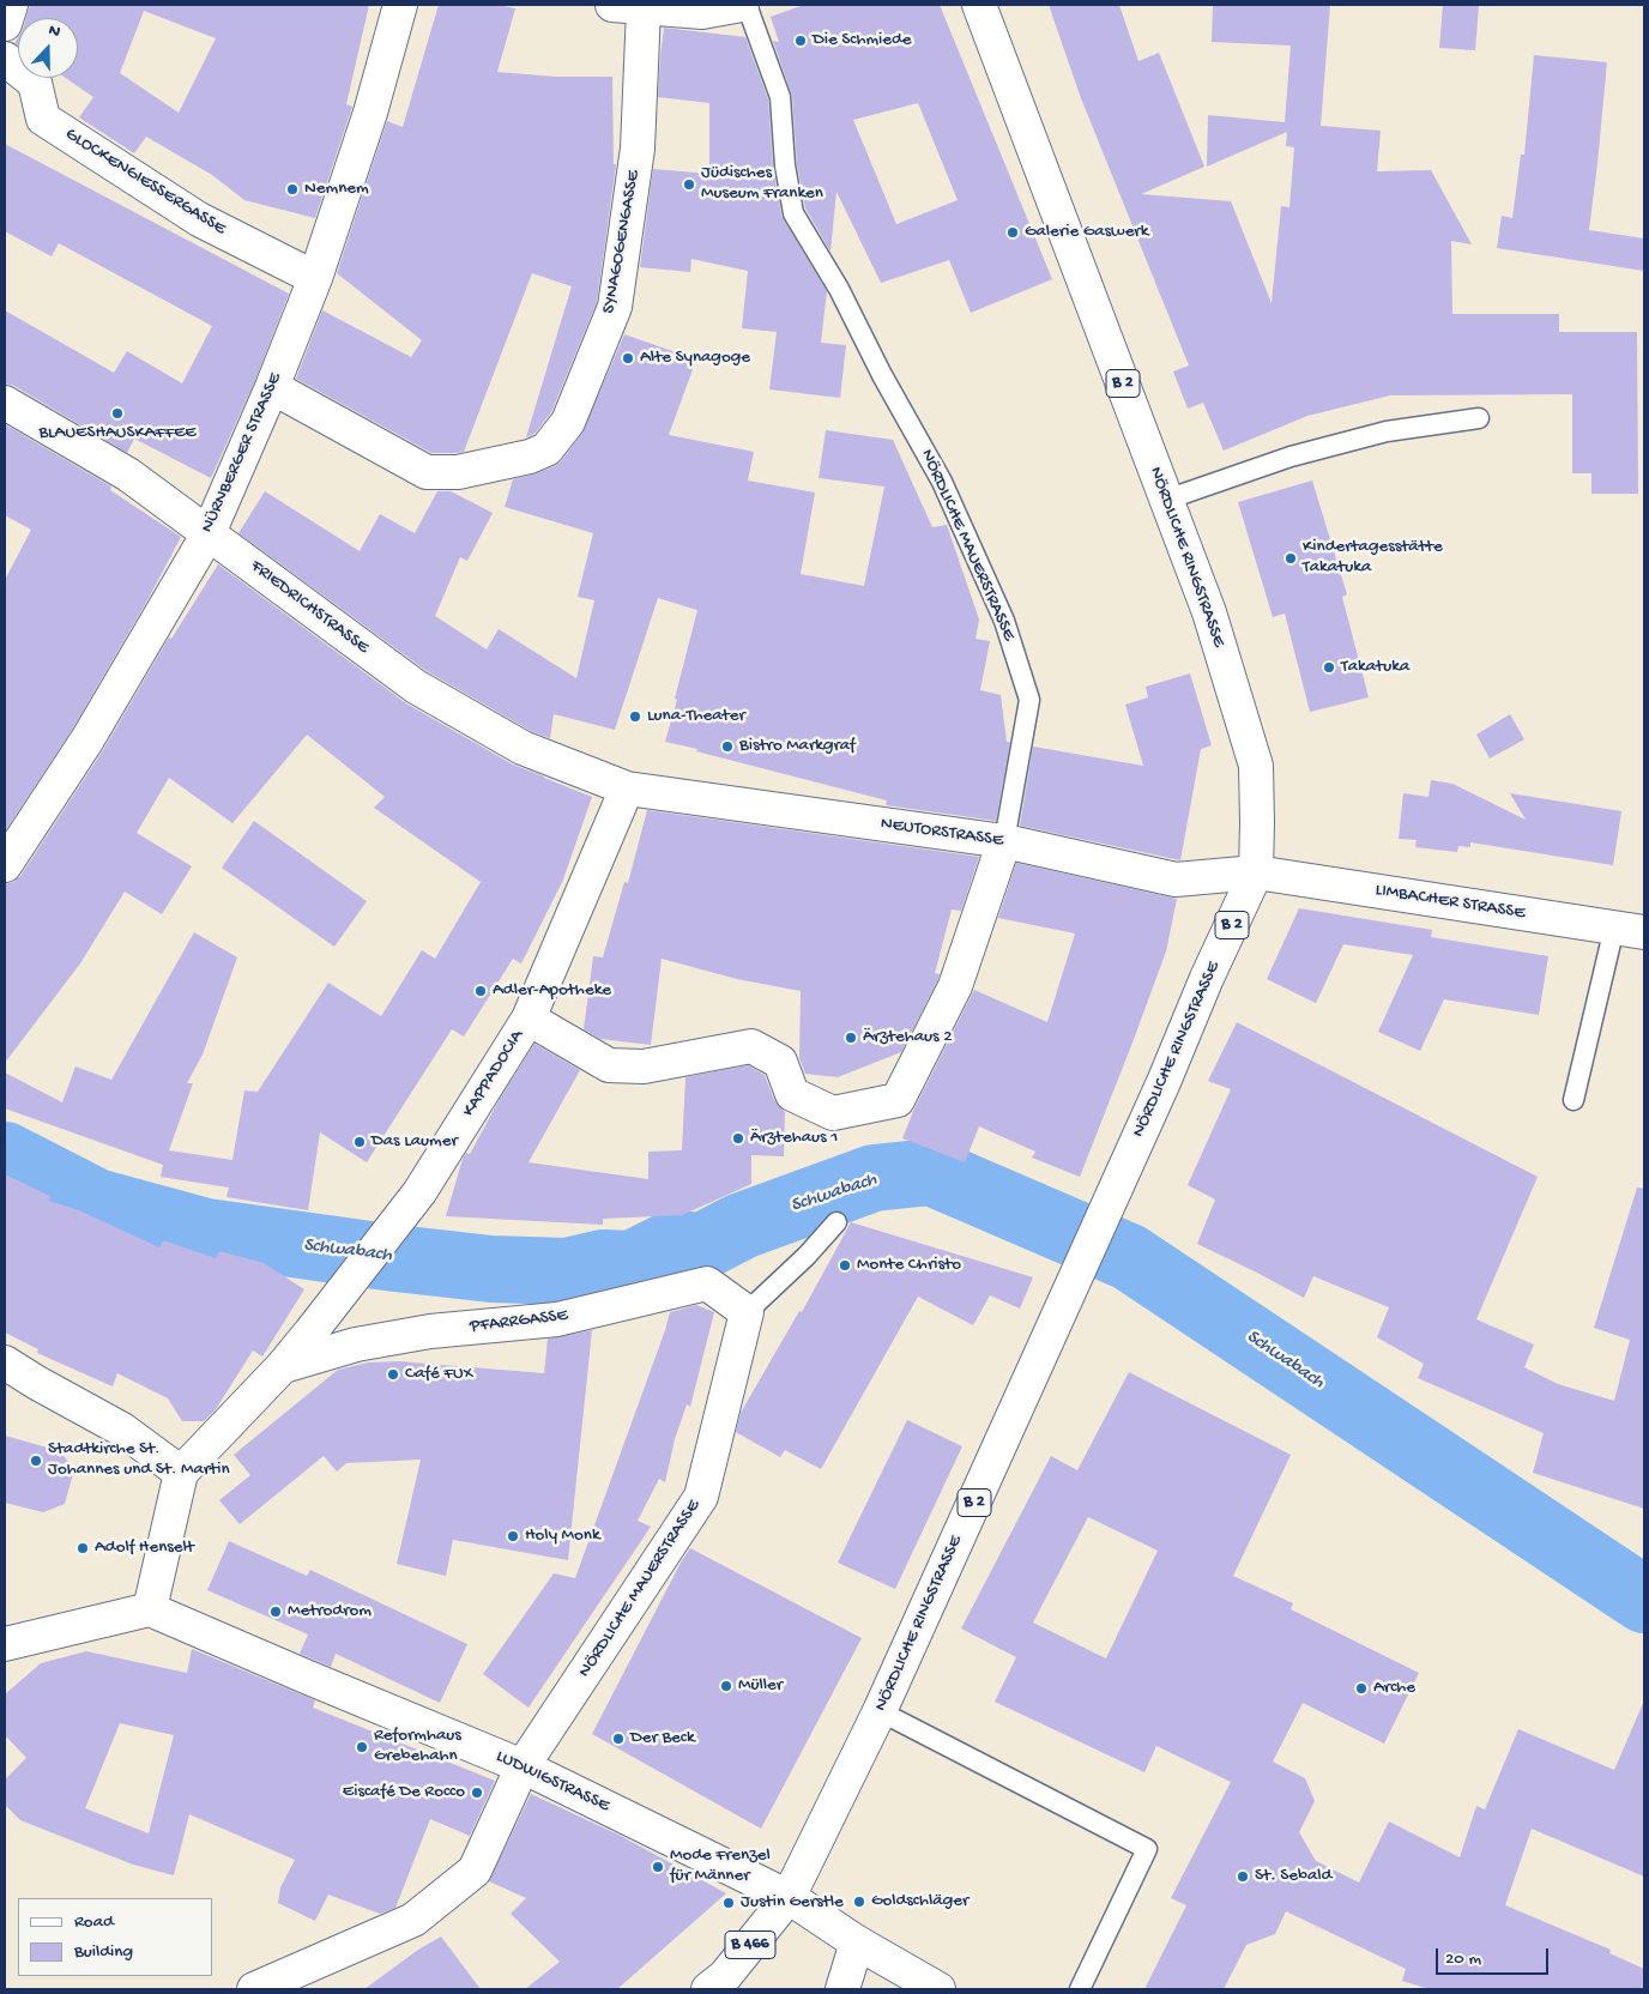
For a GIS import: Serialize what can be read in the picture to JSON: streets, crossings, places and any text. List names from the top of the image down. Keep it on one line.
{"streets":{"street":["GLOCKENGIESSERGASSE","SYNAGOGENGASSE","B 2","NÜRNBERGER STRASSE","NÖRDLICHE MAUERSTRASSE","NÖRDLICHE RINGSTRASSE","FRIEDRICHSTRASSE","NEUTORSTRASSE","LIMBACHER STRASSE","KAPPADOCIA","PFARRGASSE","LUDWIGSTRASSE","B 466"]},"crossings":[["GLOCKENGIESSERGASSE","NÜRNBERGER STRASSE"],["SYNAGOGENGASSE","NÜRNBERGER STRASSE"],["NÜRNBERGER STRASSE","FRIEDRICHSTRASSE"],["NÖRDLICHE MAUERSTRASSE","NEUTORSTRASSE"],["NÖRDLICHE MAUERSTRASSE","KAPPADOCIA"],["NÖRDLICHE MAUERSTRASSE","PFARRGASSE"],["NÖRDLICHE MAUERSTRASSE","LUDWIGSTRASSE"],["NÖRDLICHE RINGSTRASSE","NEUTORSTRASSE"],["NÖRDLICHE RINGSTRASSE","LIMBACHER STRASSE"],["NÖRDLICHE RINGSTRASSE","LUDWIGSTRASSE"],["NÖRDLICHE RINGSTRASSE","B 466"],["FRIEDRICHSTRASSE","NEUTORSTRASSE"],["FRIEDRICHSTRASSE","KAPPADOCIA"],["NEUTORSTRASSE","LIMBACHER STRASSE"],["NEUTORSTRASSE","KAPPADOCIA"],["KAPPADOCIA","PFARRGASSE"],["LUDWIGSTRASSE","B 466"]],"water":["Schwabach"],"places":["Die Schmiede","Jüdisches Museum Franken","Nemnem","Galerie Gaswerk","Alte Synagoge","BLAUESHAUSKAFFEE","Kindertagesstätte Takatuka","Takatuka","Luna-Theater","Bistro Markgraf","Adler-Apotheke","Ärztehaus 2","Ärztehaus 1","Das Laumer","Monte Christo","Café FUX","Stadtkirche St. Johannes und St. Martin","Holy Monk","Adolf Henselt","Metrodrom","Müller","Arche","Der Beck","Reformhaus Grebehahn","Eiscafé De Rocco","Mode Frenzel für Männer","St. Sebald","Goldschläger","Justin Gerstle"],"legend":["Road","Building"],"scale_bar":"20 m","north":"top"}
